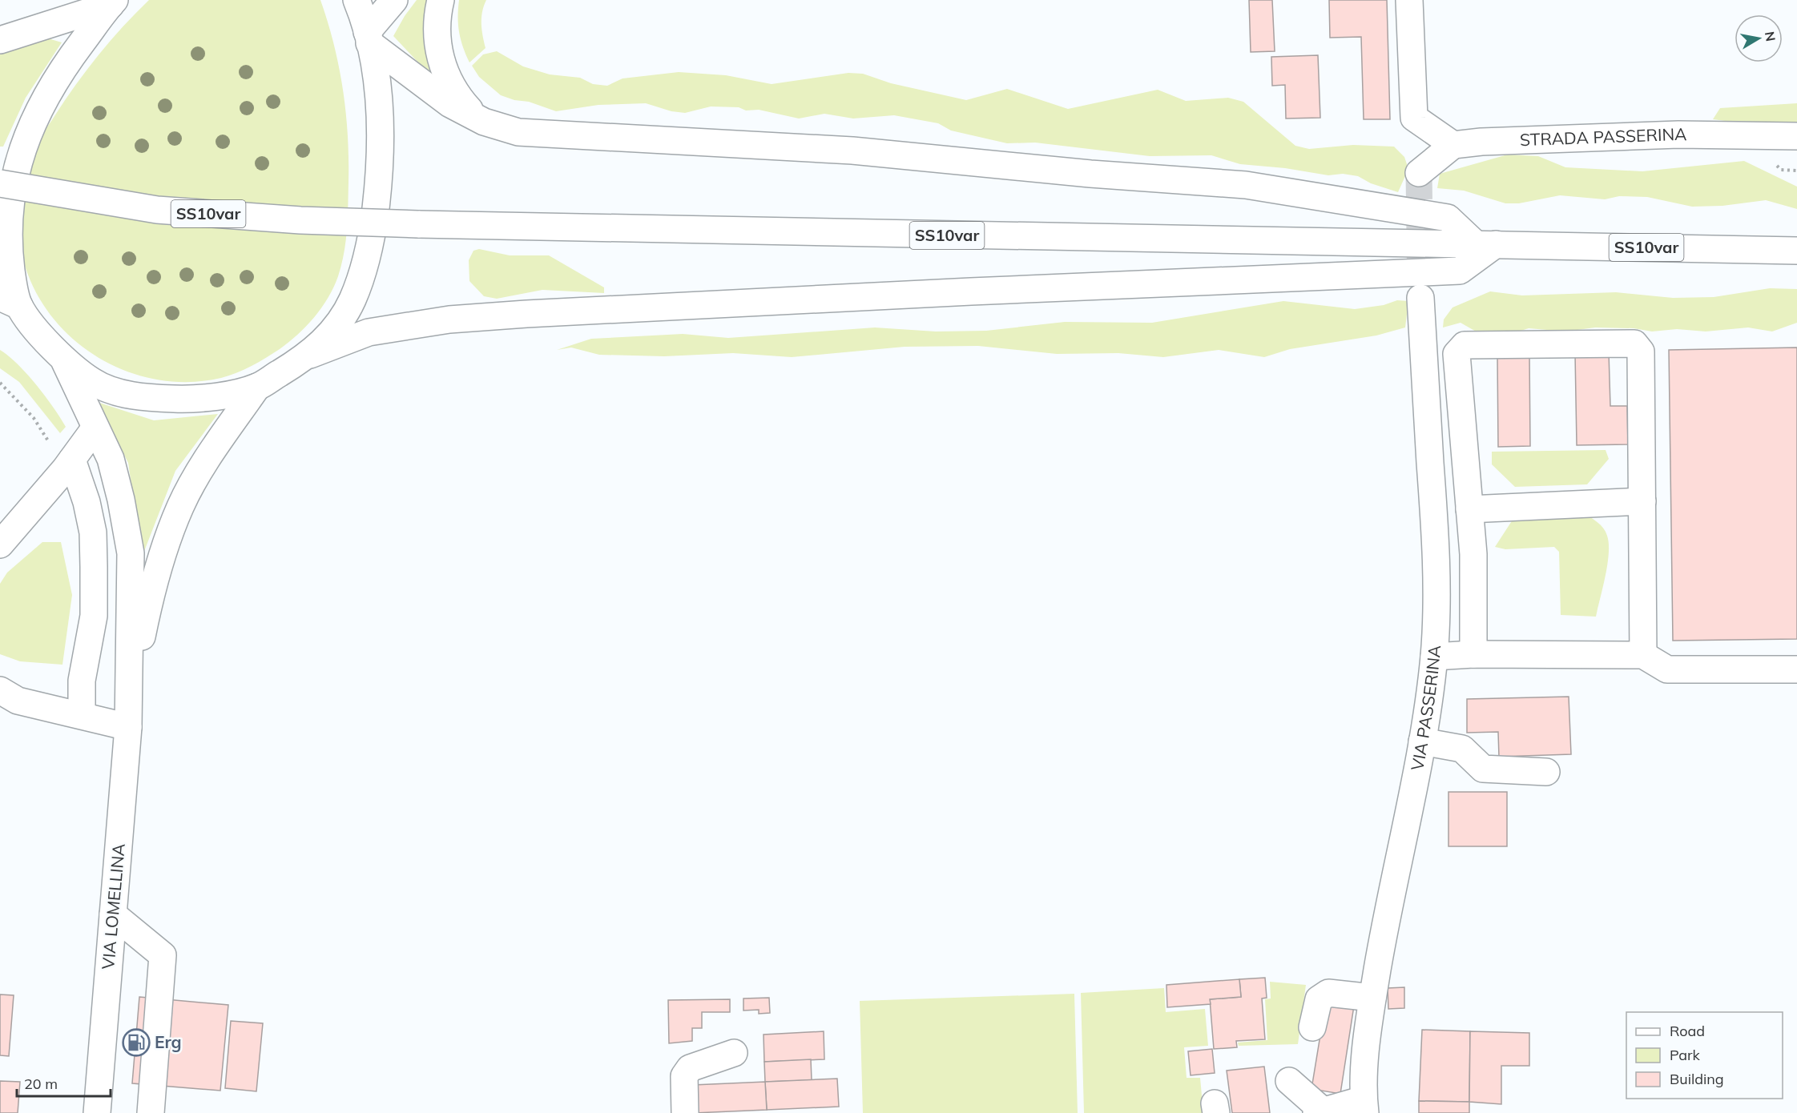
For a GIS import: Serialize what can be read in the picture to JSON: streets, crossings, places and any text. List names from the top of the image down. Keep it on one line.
{"streets":{"main road":["STRADA PASSERINA","SS10var","VIA PASSERINA","VIA LOMELLINA"]},"places":{"fuel station":["Erg"]},"legend":["Road","Park","Building"],"scale_bar":"20 m","north":"right"}
